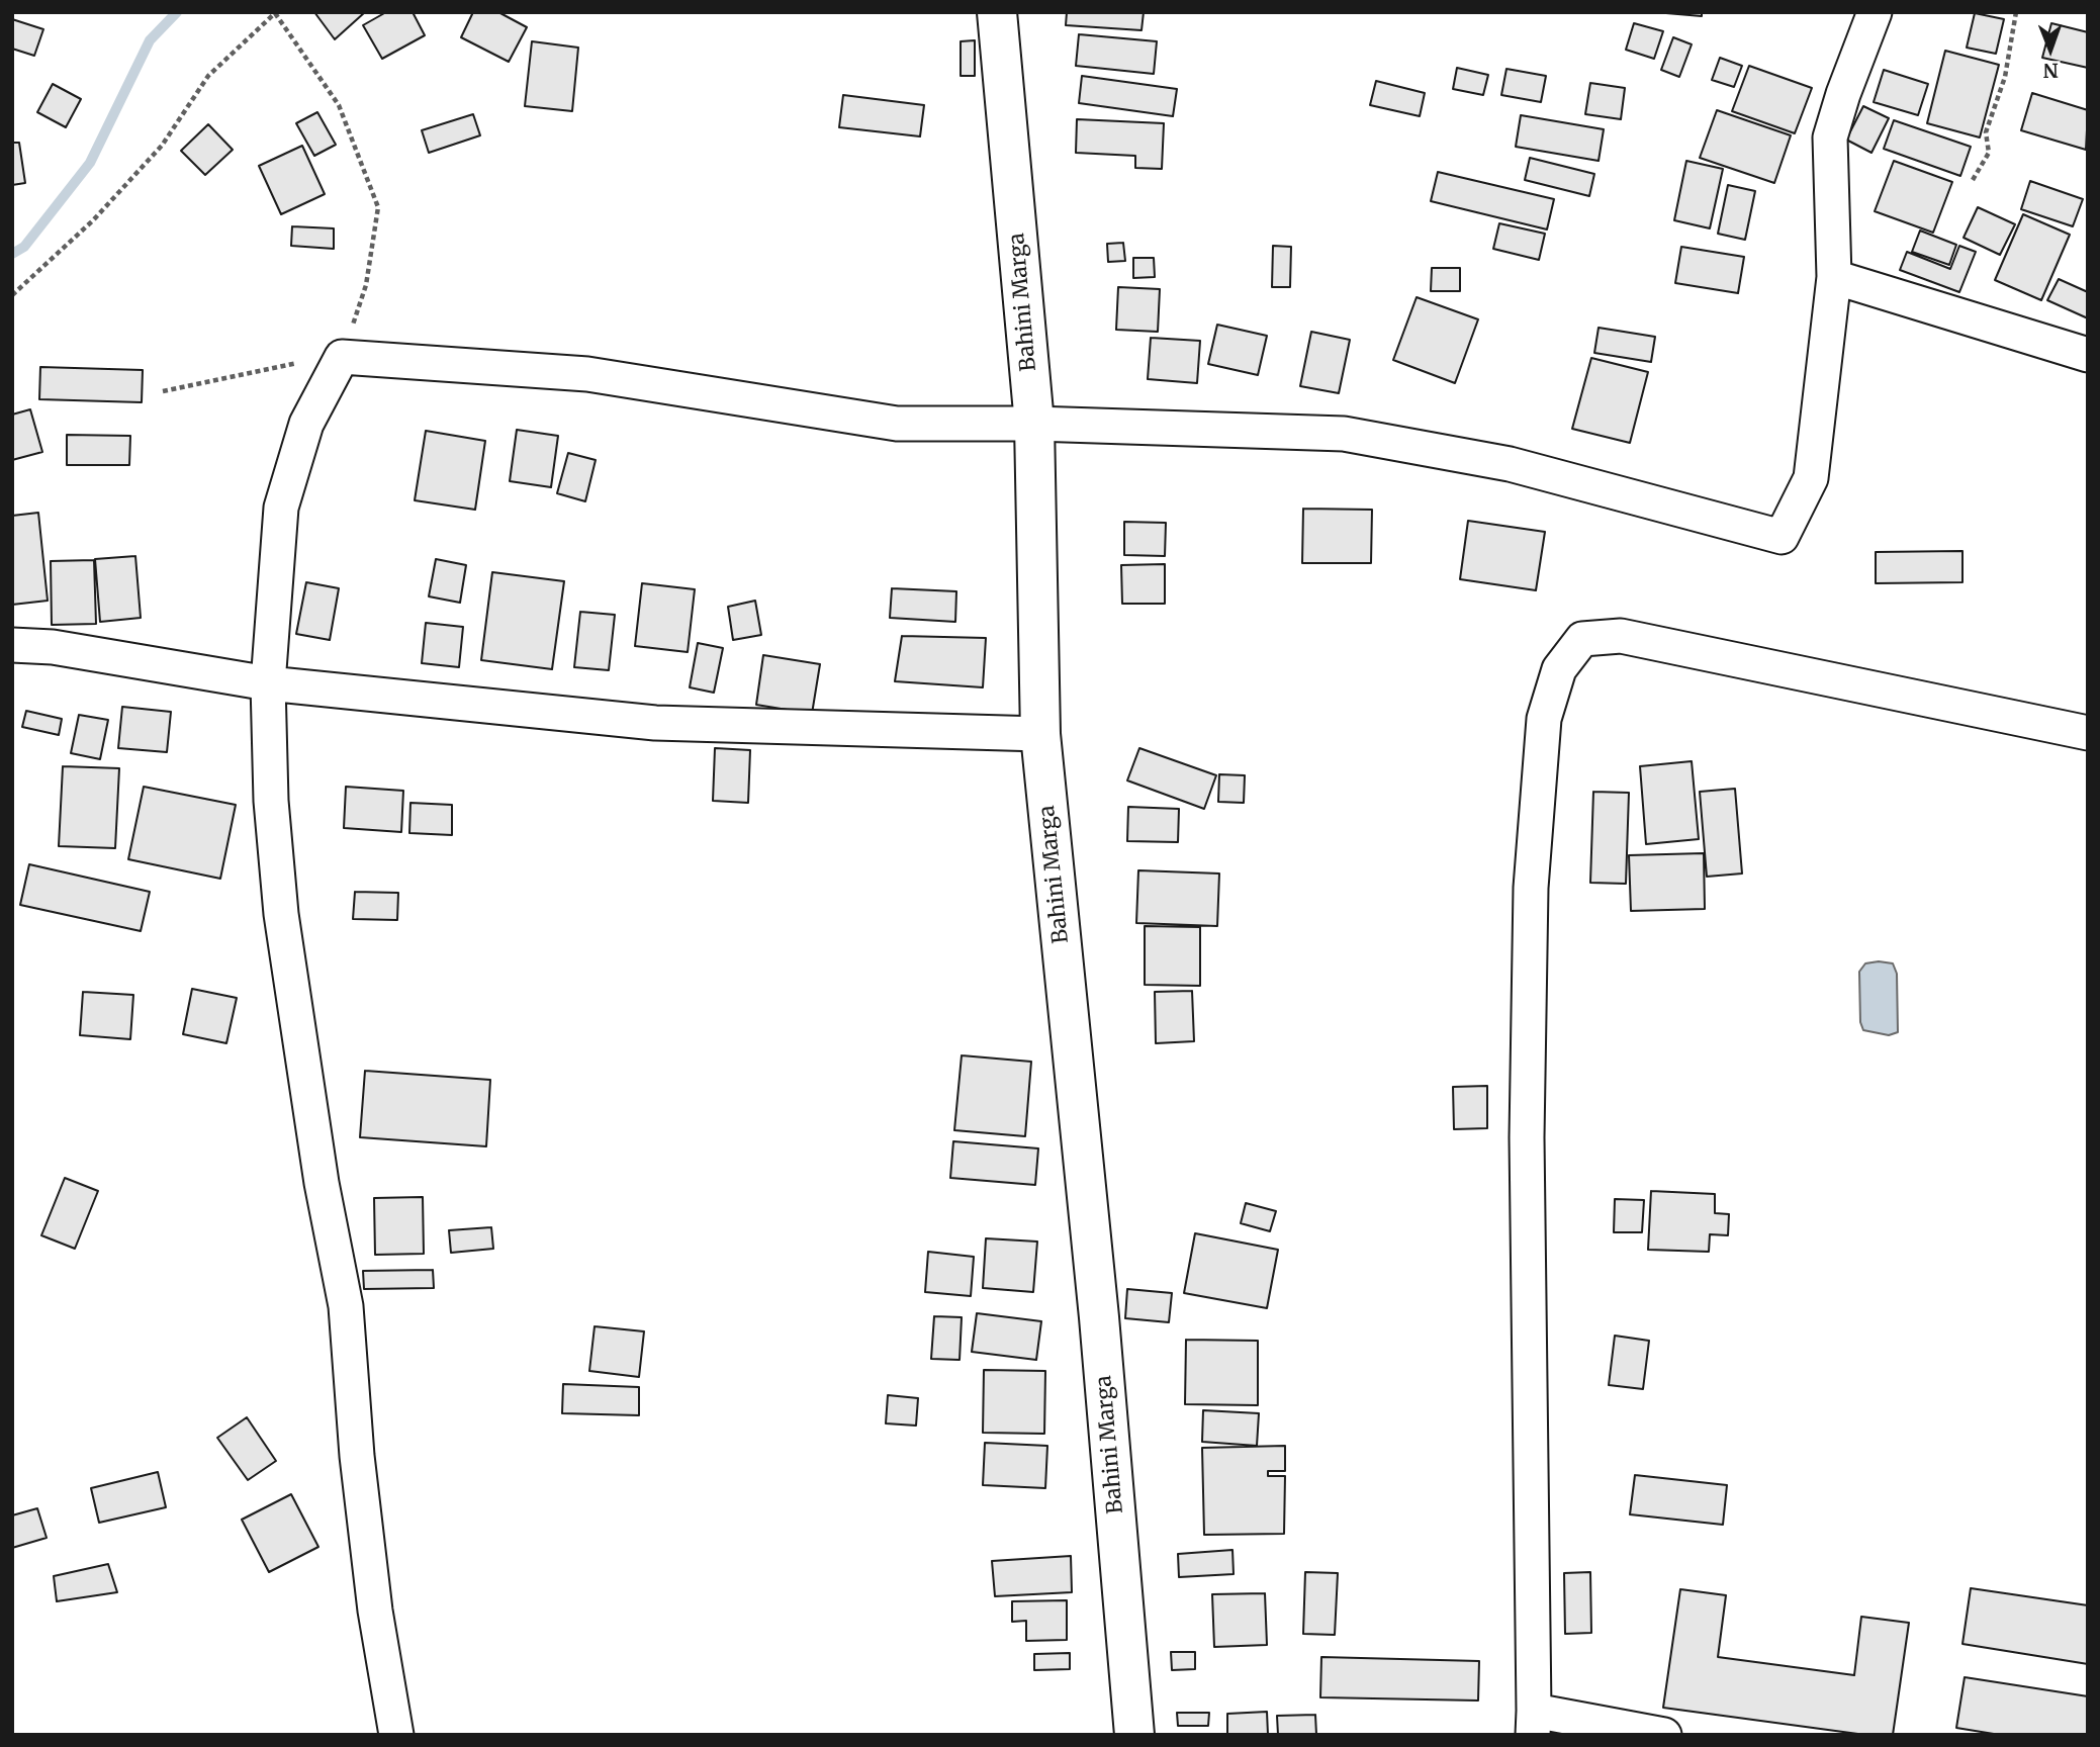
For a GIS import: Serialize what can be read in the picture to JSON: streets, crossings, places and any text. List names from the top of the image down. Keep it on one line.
{"streets":{"street":["Bahini Marga"]},"north":"bottom"}
